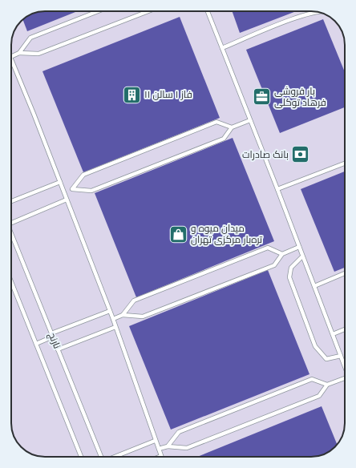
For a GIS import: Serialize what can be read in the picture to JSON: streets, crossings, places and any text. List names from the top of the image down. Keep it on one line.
{"streets":{"lane":["نارنج"]},"places":{"building":["فاز ۱ سالن ۱۱"],"office":["بار فروشی فرهاد توکلی"],"bank":["بانک صادرات"],"shop":["میدان میوه و تره‌بار مرکزی تهران"]}}
